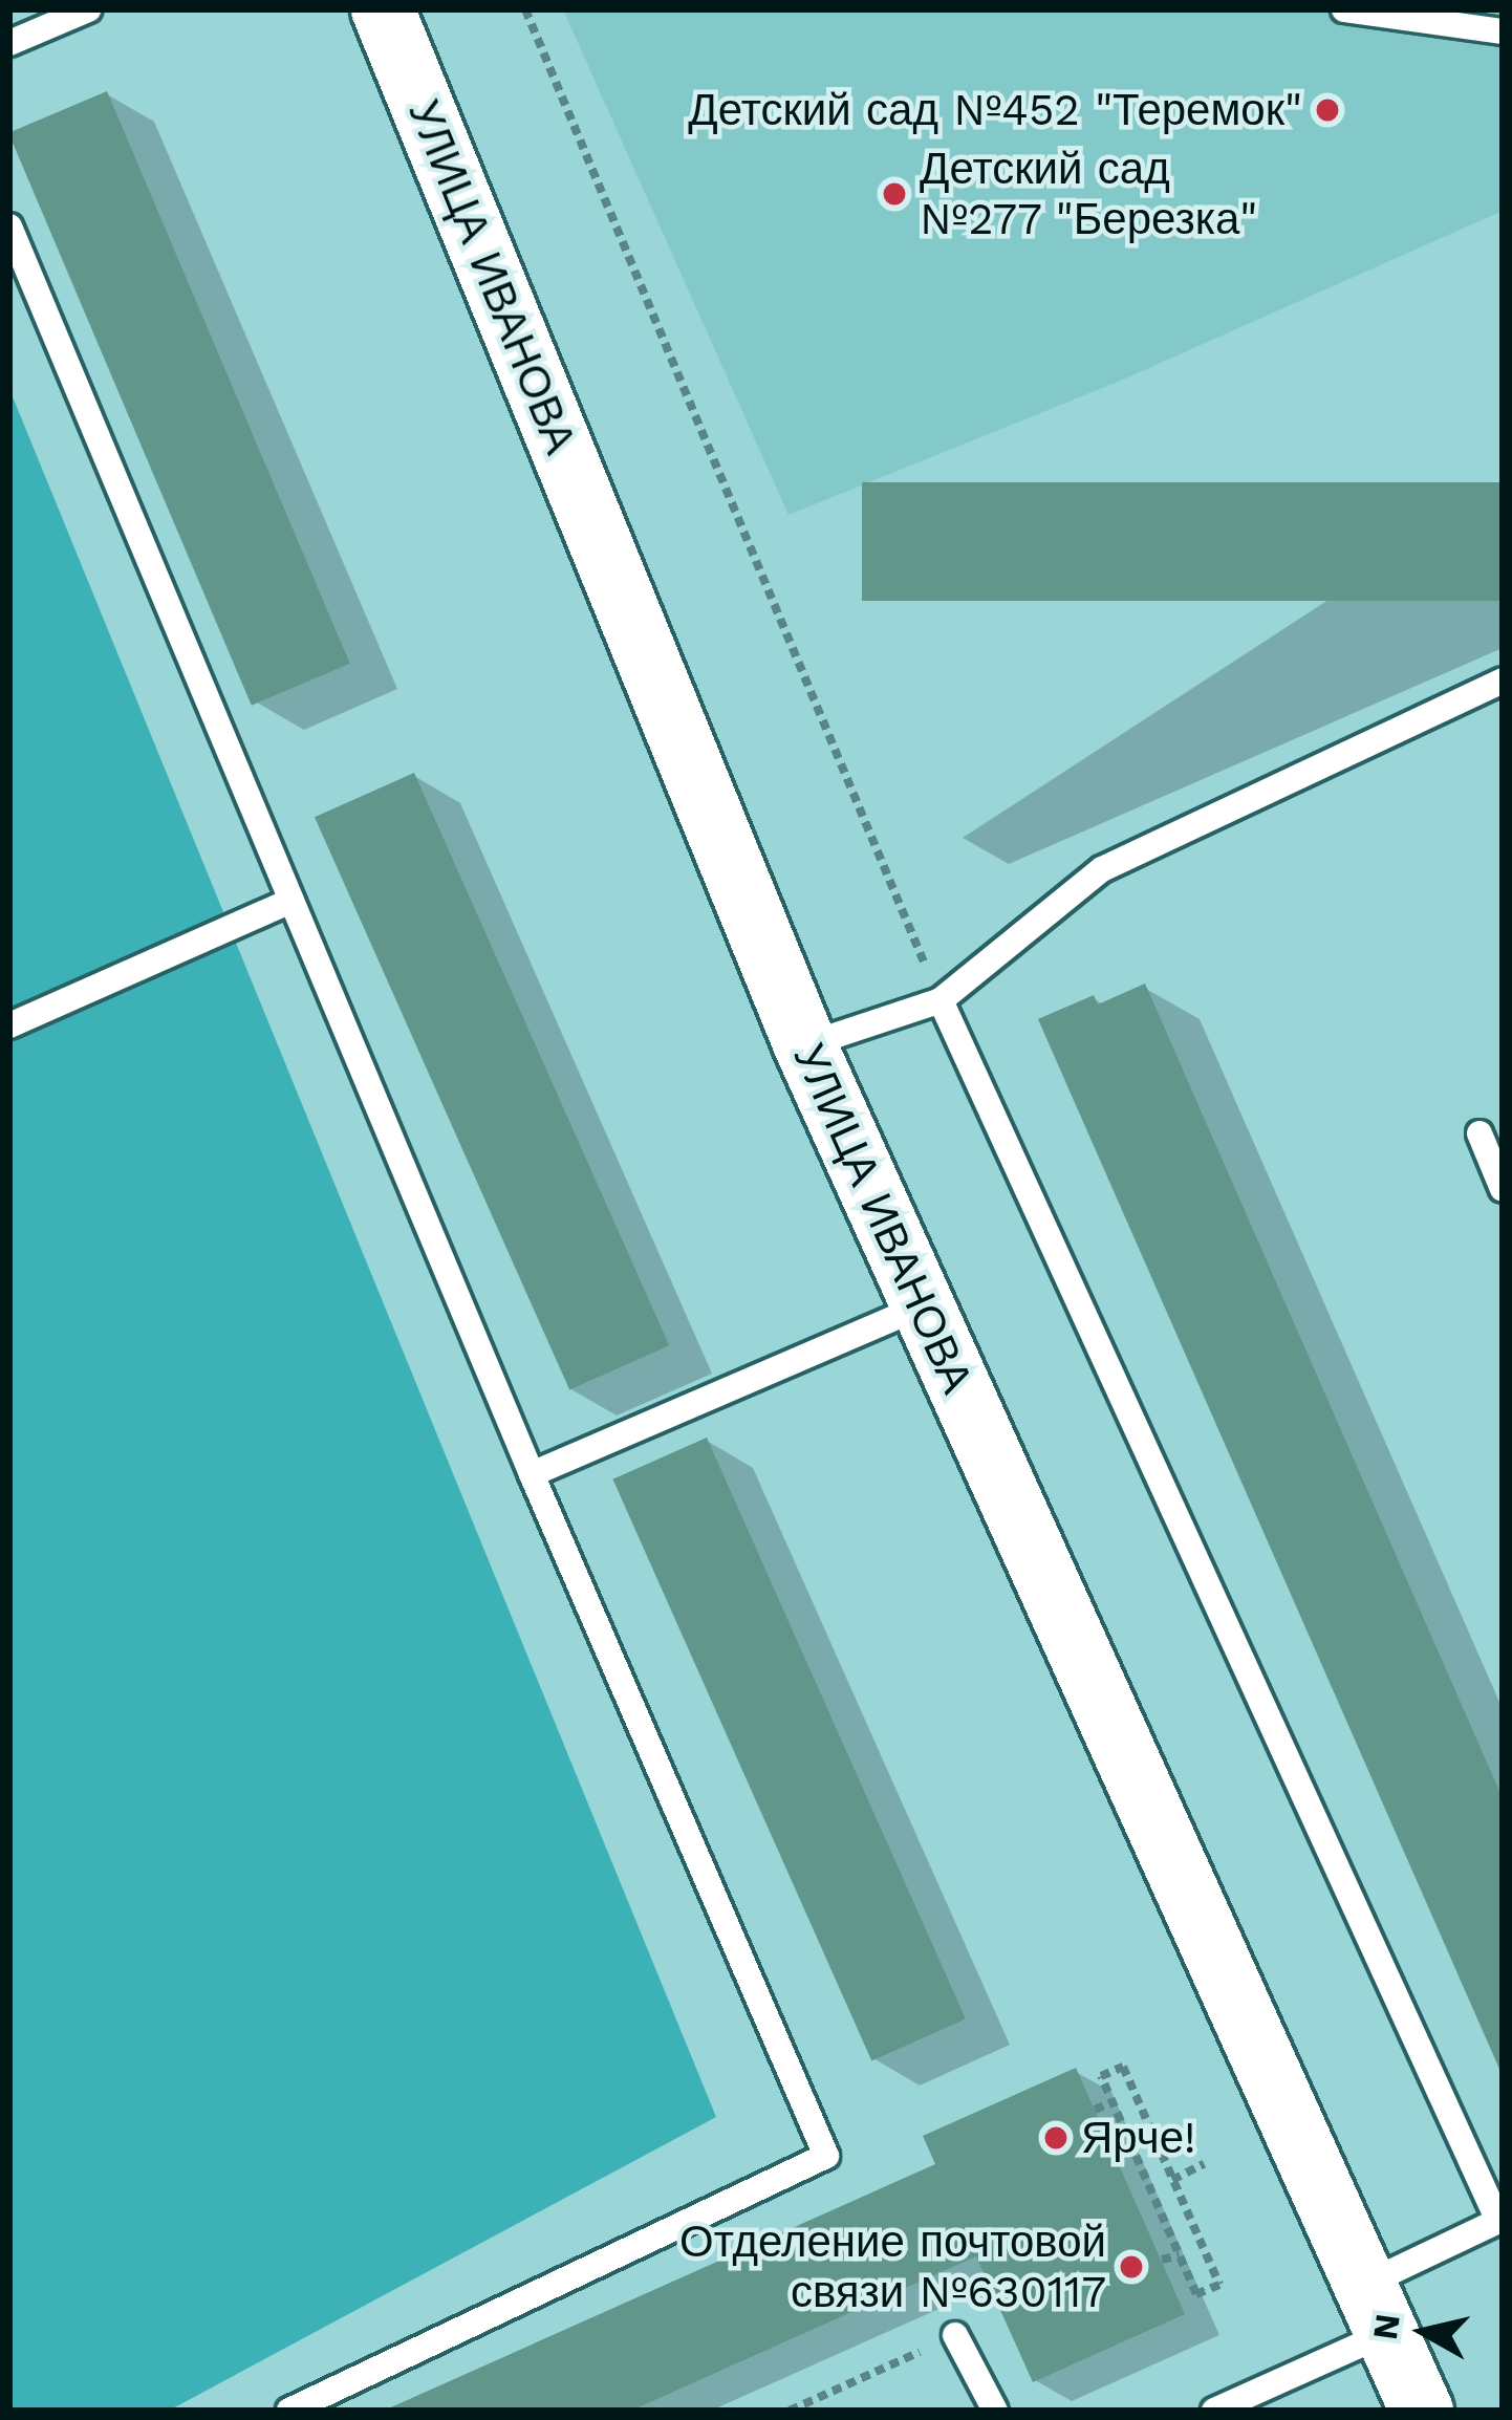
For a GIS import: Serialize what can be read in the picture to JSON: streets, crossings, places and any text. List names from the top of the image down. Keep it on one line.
{"streets":{"street":["УЛИЦА ИВАНОВА"]},"places":["Детский сад №452 \"Теремок\"","Детский сад №277 \"Березка\"","Ярче!","Отделение почтовой связи №630117"],"north":"left"}
